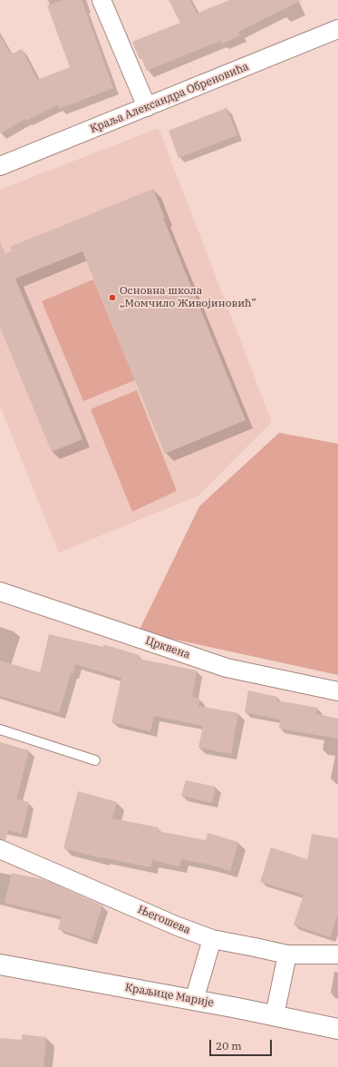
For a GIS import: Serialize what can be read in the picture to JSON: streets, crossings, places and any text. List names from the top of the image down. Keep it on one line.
{"streets":{"street":["Краља Александра Обреновића","Црквена","Његошева","Краљице Марије"]},"places":["Основна школа „Момчило Живојиновић”"],"scale_bar":"20 m"}
